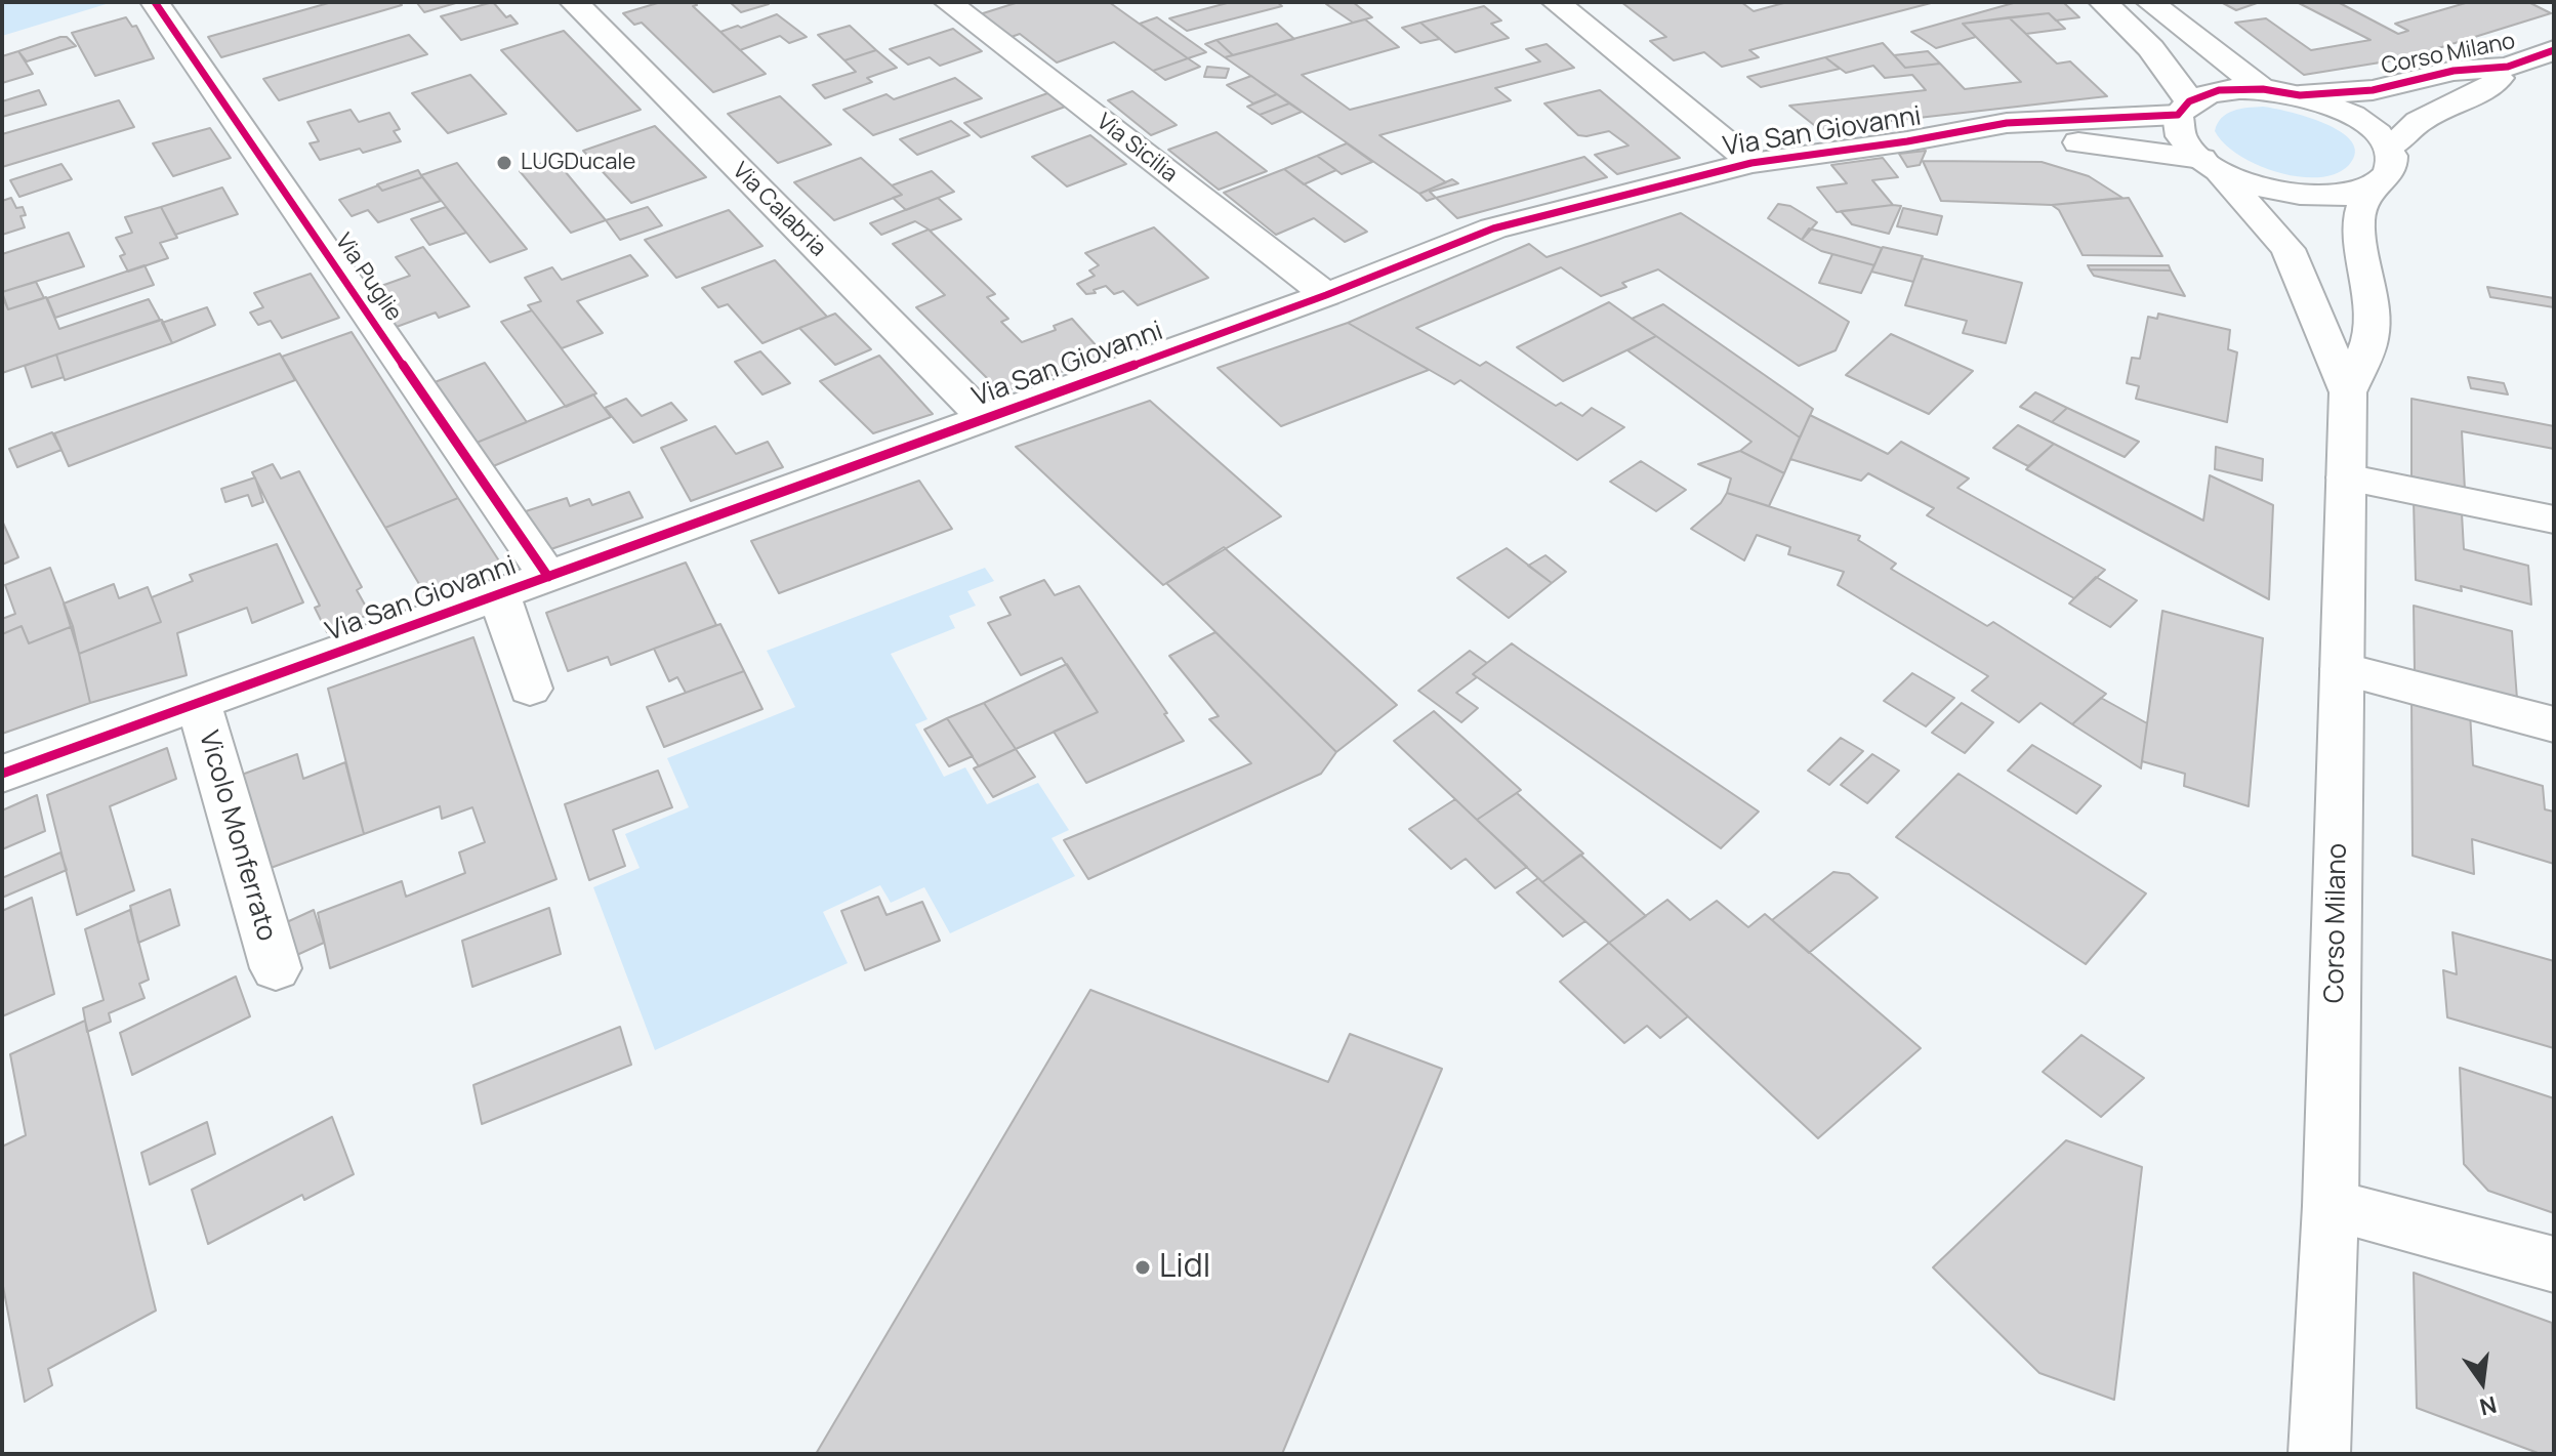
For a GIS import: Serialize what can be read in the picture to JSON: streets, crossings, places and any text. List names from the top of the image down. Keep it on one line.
{"streets":{"street":["Corso Milano","Via San Giovanni","Via Sicilia","Via Calabria","Via Puglie","Vicolo Monferrato"]},"crossings":[["Corso Milano","Via San Giovanni"],["Via San Giovanni","Via Sicilia"],["Via San Giovanni","Via Calabria"],["Via San Giovanni","Via Puglie"],["Via San Giovanni","Vicolo Monferrato"]],"places":["LUGDucale","Lidl"],"north":"bottom"}
